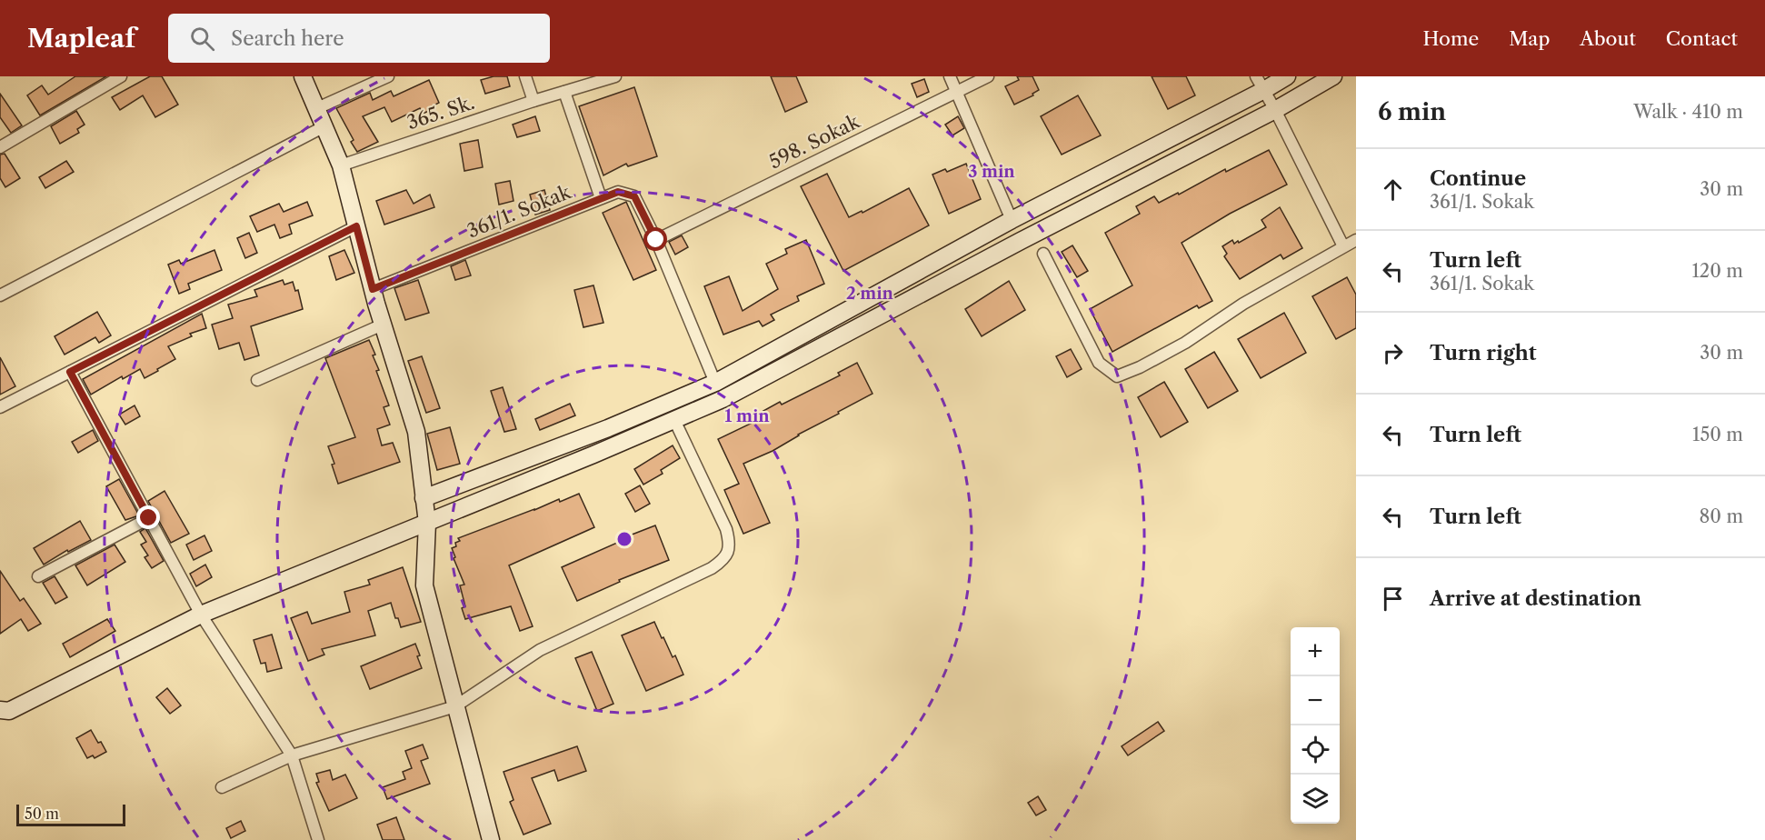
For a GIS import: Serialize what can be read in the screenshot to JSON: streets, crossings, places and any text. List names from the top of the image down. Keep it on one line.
{"streets":{"street":["365. Sk.","598. Sokak","361/1. Sokak"]},"crossings":[["598. Sokak","361/1. Sokak"]],"scale_bar":"50 m","page":{"header":"Mapleaf","search":"Search here","nav":["Home","Map","About","Contact"],"heading":["6 min","Walk · 410 m"],"list":[["Continue","361/1. Sokak","30 m"],["Turn left","361/1. Sokak","120 m"],["Turn right","30 m"],["Turn left","150 m"],["Turn left","80 m"],"Arrive at destination"],"map_buttons":["+","−"],"scale":"50 m"},"rings":["3 min","2 min","1 min"]}
